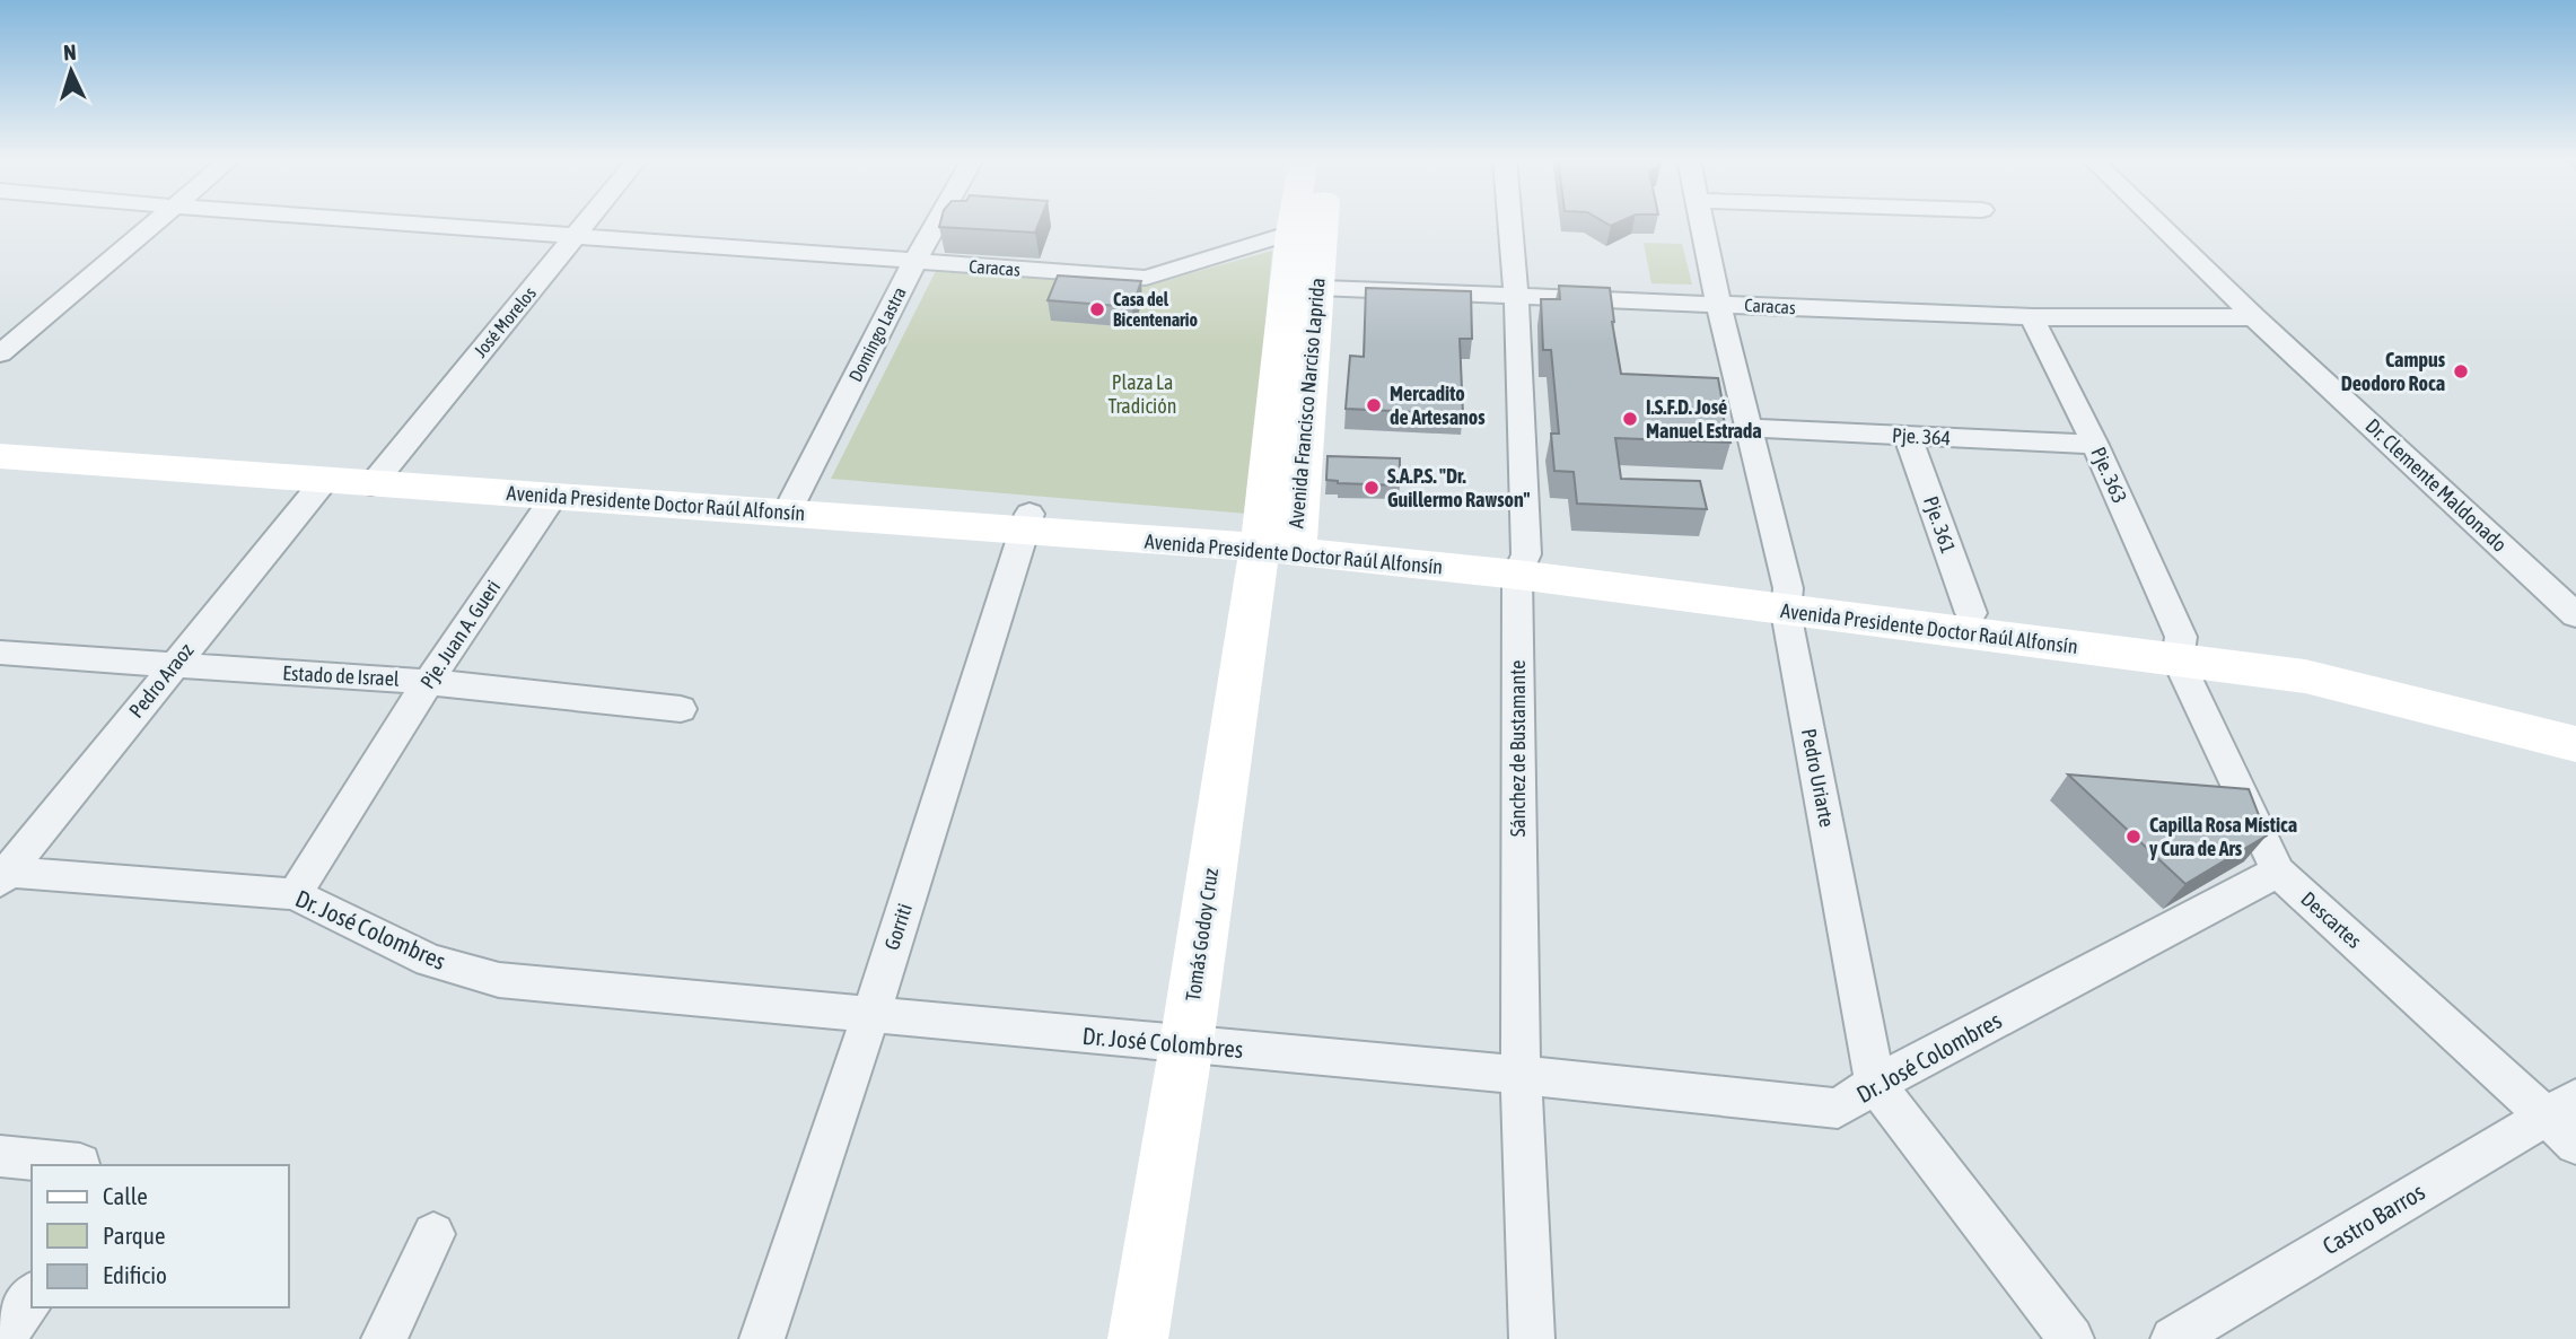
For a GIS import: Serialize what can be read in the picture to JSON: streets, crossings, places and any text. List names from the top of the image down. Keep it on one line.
{"streets":{"main road":["Avenida Francisco Narciso Laprida","Avenida Presidente Doctor Raúl Alfonsín","Tomás Godoy Cruz"],"street":["Caracas","José Morelos","Domingo Lastra","Pje. 364","Pje. 363","Dr. Clemente Maldonado","Pje. 361","Pje. Juan A. Gueri","Estado de Israel","Pedro Araoz","Sánchez de Bustamante","Pedro Uriarte","Descartes","Gorriti","Dr. José Colombres","Castro Barros"]},"crossings":[["Caracas","José Morelos"],["Caracas","Domingo Lastra"],["Caracas","Avenida Francisco Narciso Laprida"],["Caracas","Pje. 363"],["Caracas","Dr. Clemente Maldonado"],["Caracas","Sánchez de Bustamante"],["Caracas","Pedro Uriarte"],["José Morelos","Avenida Presidente Doctor Raúl Alfonsín"],["Domingo Lastra","Avenida Presidente Doctor Raúl Alfonsín"],["Avenida Francisco Narciso Laprida","Avenida Presidente Doctor Raúl Alfonsín"],["Avenida Francisco Narciso Laprida","Tomás Godoy Cruz"],["Pje. 364","Pje. 363"],["Pje. 364","Pje. 361"],["Pje. 364","Pedro Uriarte"],["Pje. 363","Avenida Presidente Doctor Raúl Alfonsín"],["Pje. 363","Descartes"],["Avenida Presidente Doctor Raúl Alfonsín","Pje. 361"],["Avenida Presidente Doctor Raúl Alfonsín","Pje. Juan A. Gueri"],["Avenida Presidente Doctor Raúl Alfonsín","Pedro Araoz"],["Avenida Presidente Doctor Raúl Alfonsín","Sánchez de Bustamante"],["Avenida Presidente Doctor Raúl Alfonsín","Pedro Uriarte"],["Avenida Presidente Doctor Raúl Alfonsín","Descartes"],["Avenida Presidente Doctor Raúl Alfonsín","Gorriti"],["Avenida Presidente Doctor Raúl Alfonsín","Tomás Godoy Cruz"],["Pje. Juan A. Gueri","Estado de Israel"],["Pje. Juan A. Gueri","Dr. José Colombres"],["Estado de Israel","Pedro Araoz"],["Pedro Araoz","Dr. José Colombres"],["Sánchez de Bustamante","Dr. José Colombres"],["Pedro Uriarte","Dr. José Colombres"],["Descartes","Dr. José Colombres"],["Descartes","Castro Barros"],["Gorriti","Dr. José Colombres"],["Dr. José Colombres","Tomás Godoy Cruz"]],"parks":["Plaza La Tradición"],"places":["Casa del Bicentenario","Campus Deodoro Roca","Mercadito de Artesanos","I.S.F.D. José Manuel Estrada","S.A.P.S. \"Dr. Guillermo Rawson\"","Capilla Rosa Mística y Cura de Ars"],"legend":["Calle","Parque","Edificio"],"north":"top"}
